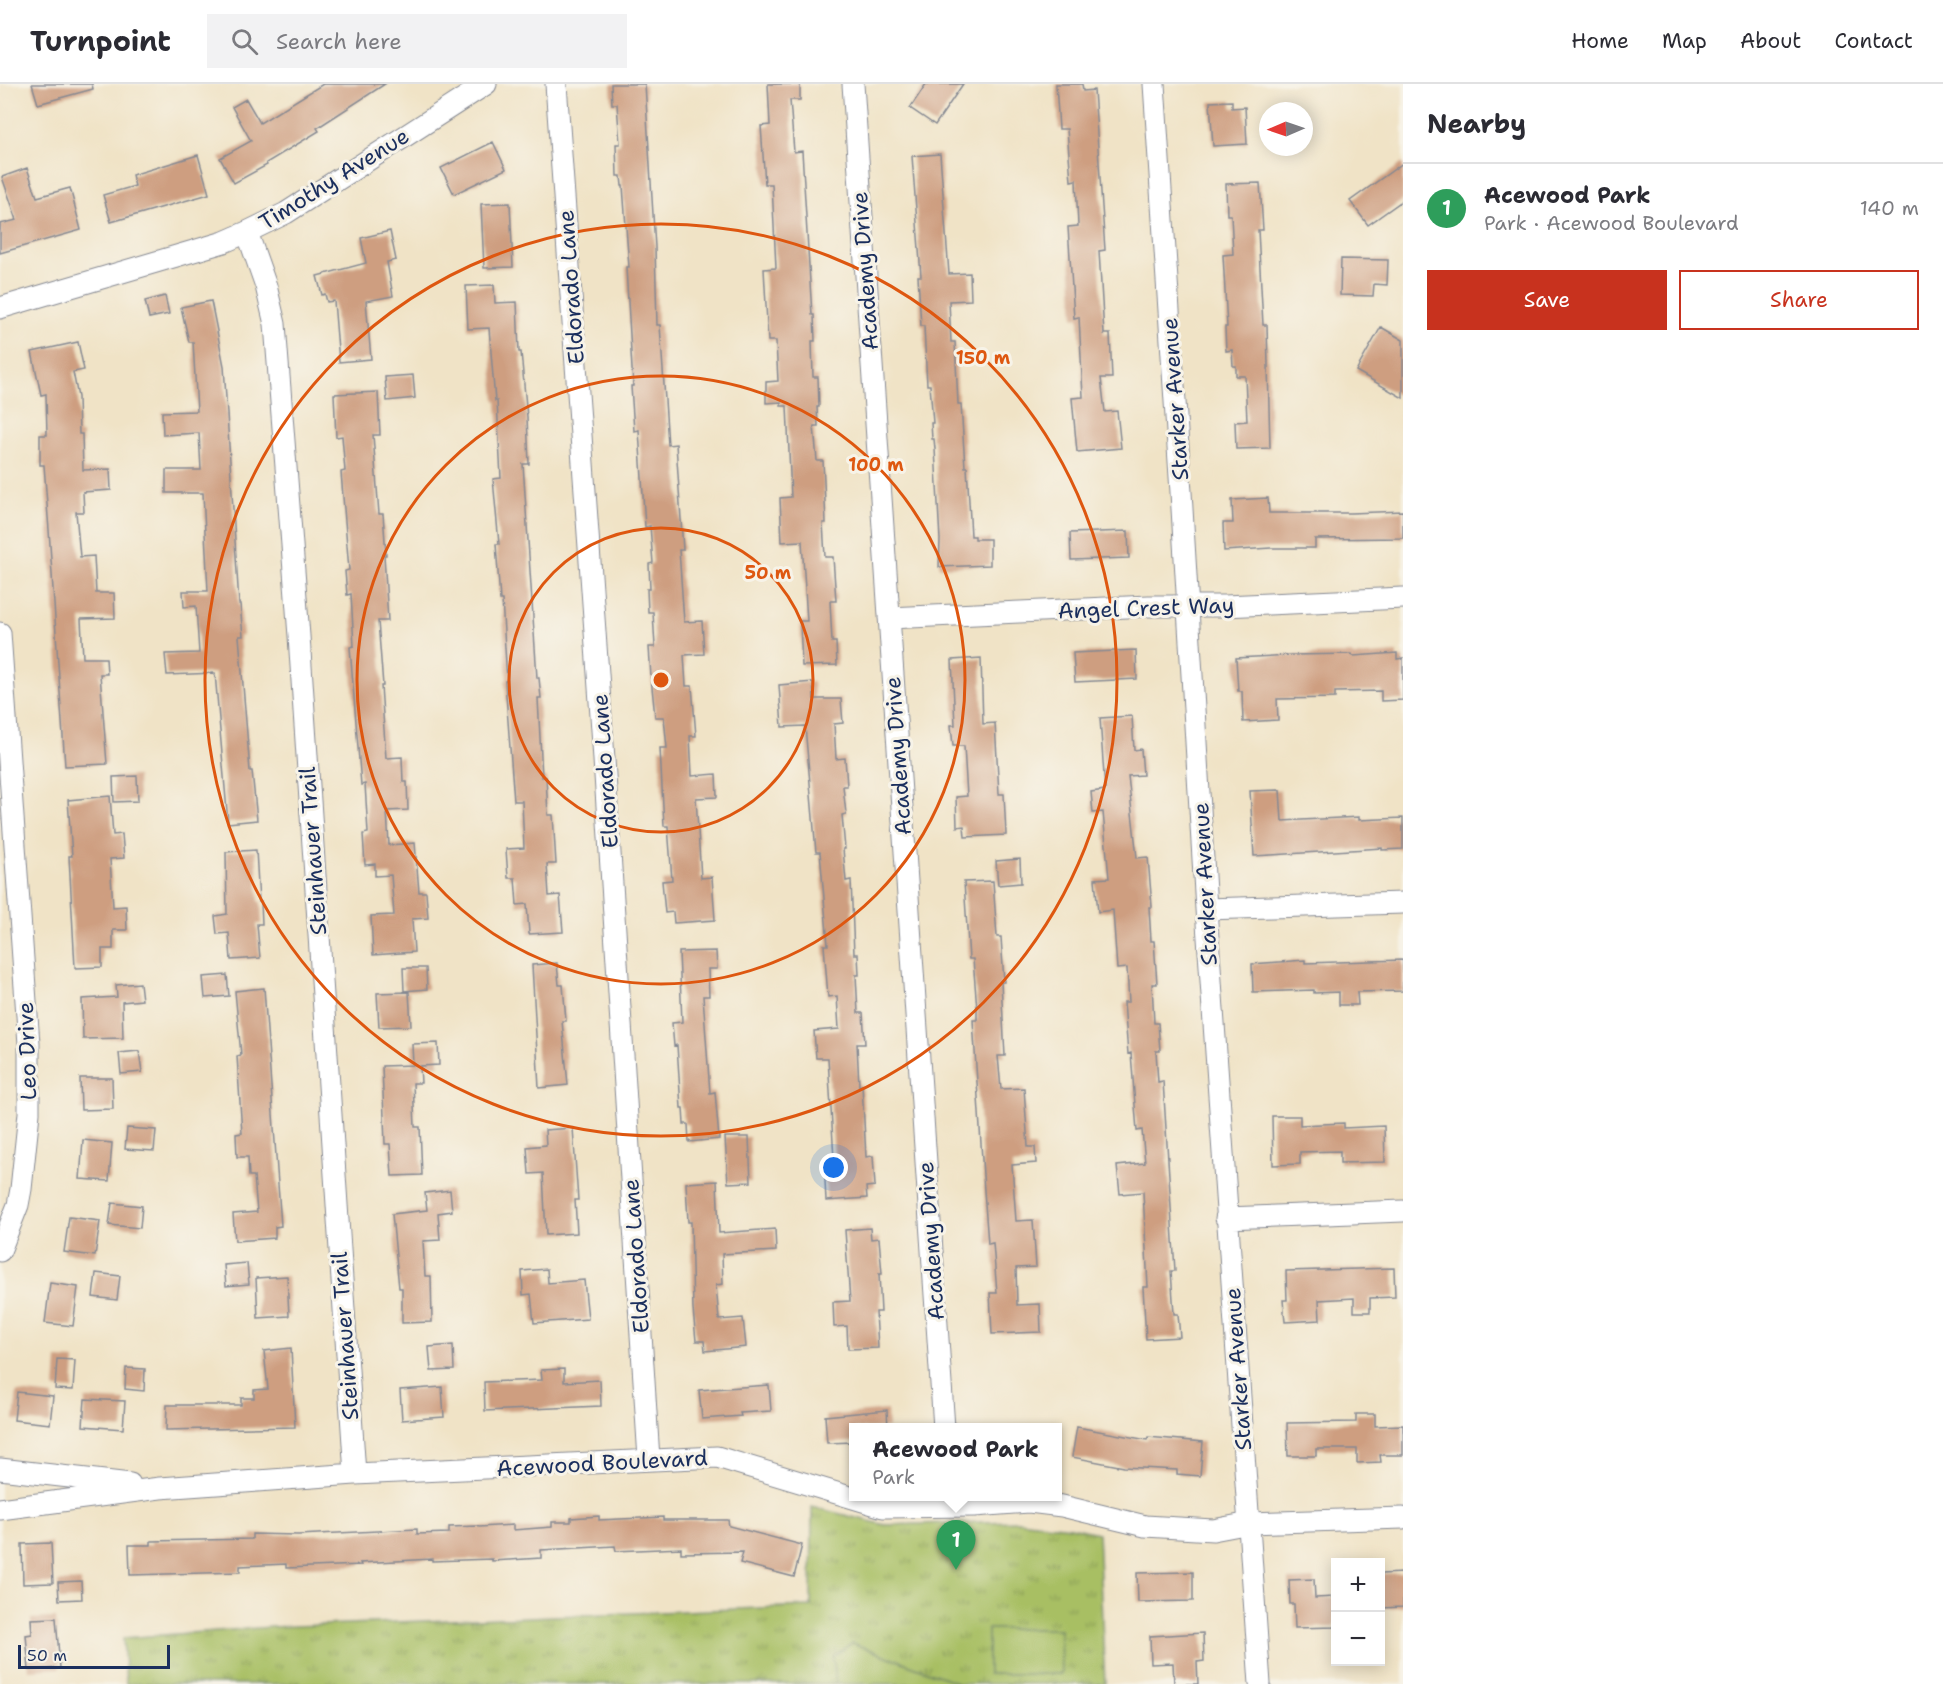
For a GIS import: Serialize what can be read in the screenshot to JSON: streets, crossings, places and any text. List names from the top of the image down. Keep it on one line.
{"streets":{"street":["Timothy Avenue","Academy Drive","Eldorado Lane","Starker Avenue","Angel Crest Way","Steinhauer Trail","Leo Drive","Acewood Boulevard"]},"crossings":[["Timothy Avenue","Steinhauer Trail"],["Academy Drive","Angel Crest Way"],["Eldorado Lane","Acewood Boulevard"],["Starker Avenue","Angel Crest Way"],["Starker Avenue","Acewood Boulevard"],["Steinhauer Trail","Acewood Boulevard"]],"scale_bar":"50 m","north":"left","page":{"header":"Turnpoint","search":"Search here","nav":["Home","Map","About","Contact"],"heading":"Nearby","list":[{"mark":"1","name":"Acewood Park","note":"Park · Acewood Boulevard","value":"140 m"}],"buttons":["Save","Share"],"popup":["Acewood Park","Park"],"pins":"1","map_buttons":["+","−"],"scale":"50 m"},"rings":["150 m","100 m","50 m"]}
